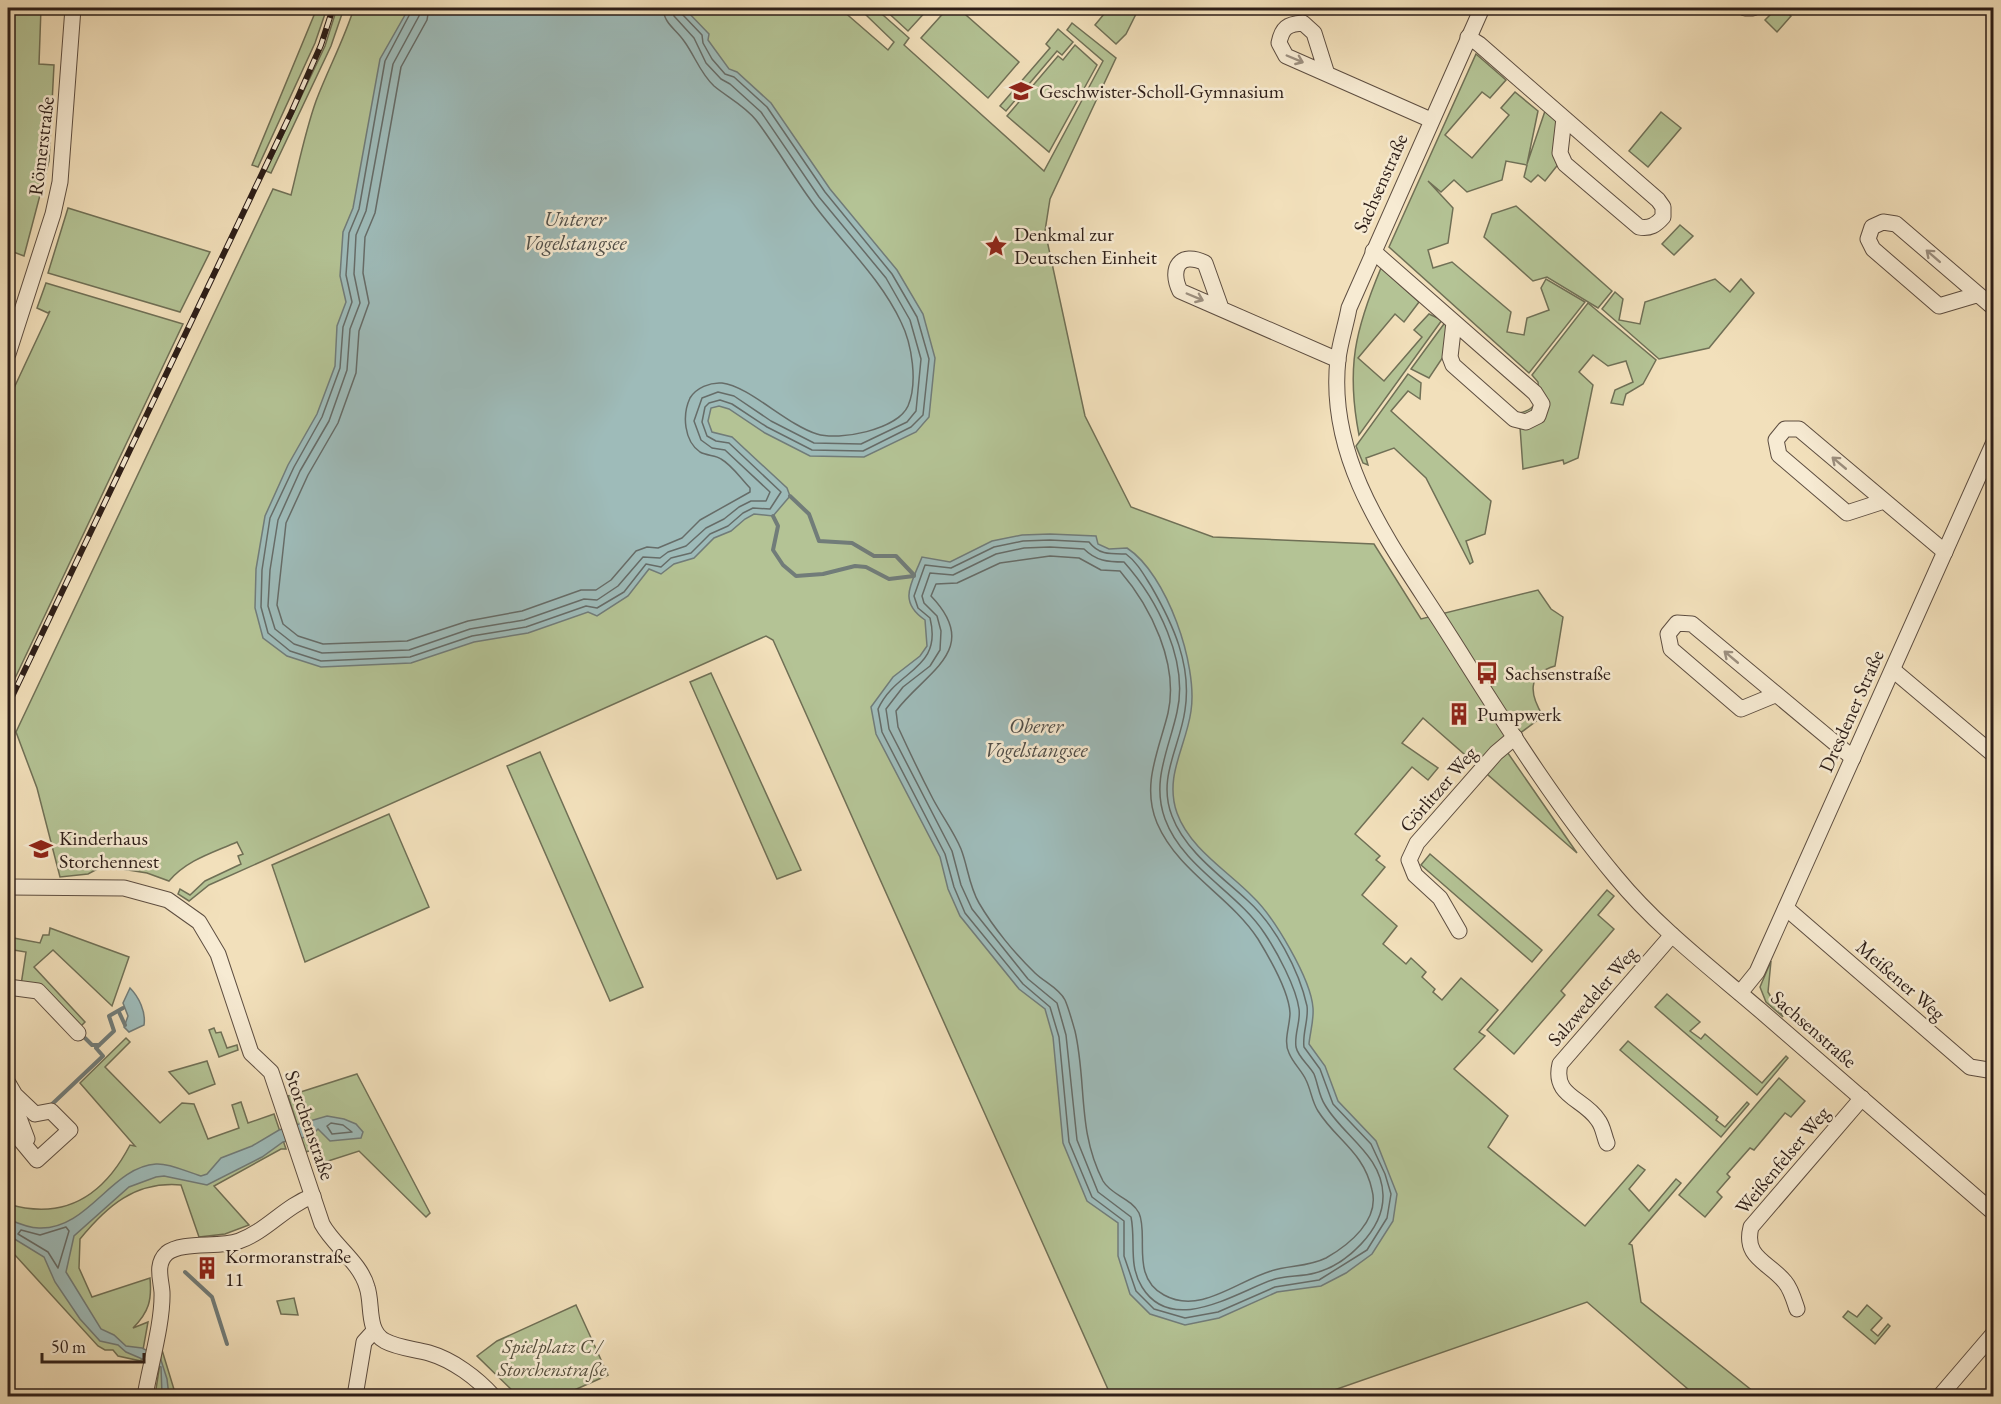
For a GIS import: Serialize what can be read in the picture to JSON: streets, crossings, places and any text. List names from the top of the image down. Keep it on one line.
{"streets":{"street":["Römerstraße","Sachsenstraße","Dresdener Straße","Görlitzer Weg","Meißener Weg","Salzwedeler Weg","Storchenstraße","Weißenfelser Weg"]},"crossings":[["Sachsenstraße","Dresdener Straße"],["Sachsenstraße","Görlitzer Weg"],["Sachsenstraße","Salzwedeler Weg"],["Sachsenstraße","Weißenfelser Weg"],["Dresdener Straße","Meißener Weg"]],"water":["Unterer Vogelstangsee","Oberer Vogelstangsee"],"parks":["Spielplatz C / Storchenstraße"],"places":{"school or university":["Geschwister-Scholl-Gymnasium","Kinderhaus Storchennest"],"place":["Denkmal zur Deutschen Einheit"],"bus stop":["Sachsenstraße"],"building":["Pumpwerk","Kormoranstraße 11"]},"scale_bar":"50 m"}
